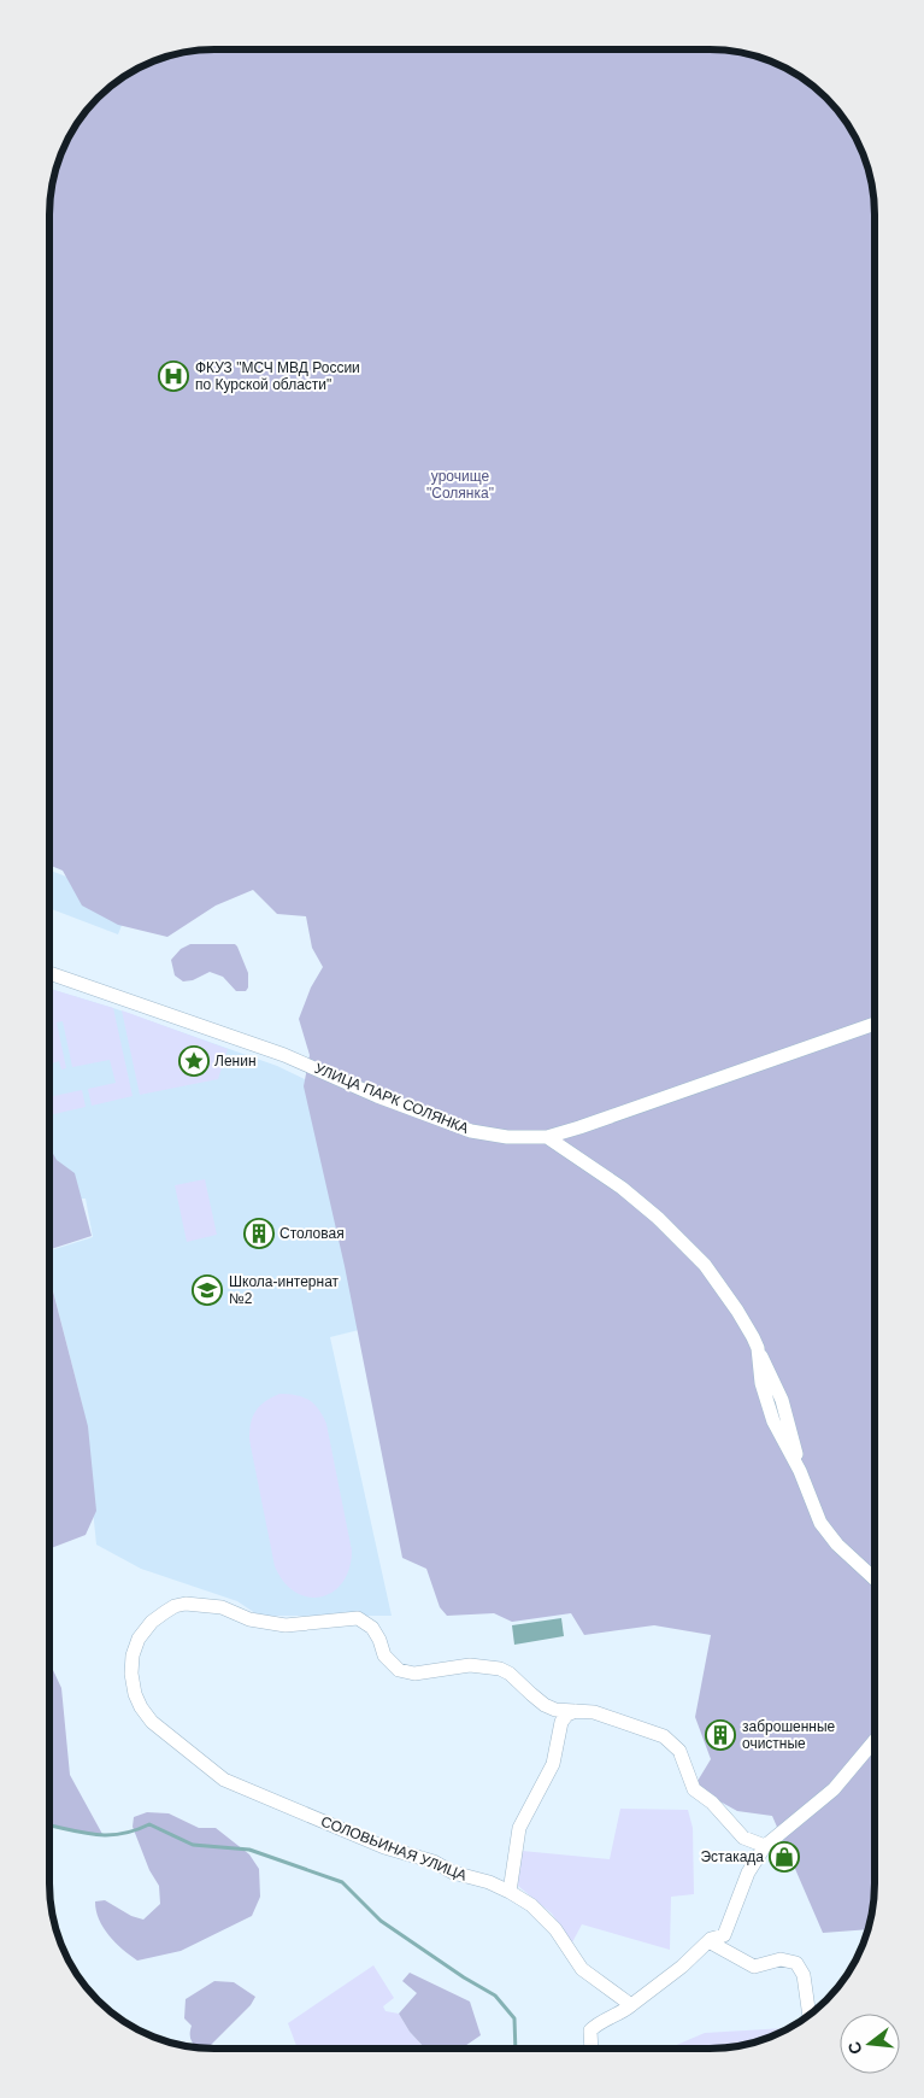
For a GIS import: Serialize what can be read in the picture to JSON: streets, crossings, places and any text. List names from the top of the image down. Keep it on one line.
{"streets":{"street":["УЛИЦА ПАРК СОЛЯНКА","СОЛОВЬИНАЯ УЛИЦА"]},"parks":["урочище \"Солянка\""],"places":{"hospital":["ФКУЗ \"МСЧ МВД России по Курской области\""],"place":["Ленин"],"building":["Столовая","заброшенные очистные"],"school or university":["Школа-интернат №2"],"shop":["Эстакада"]},"north":"left"}
